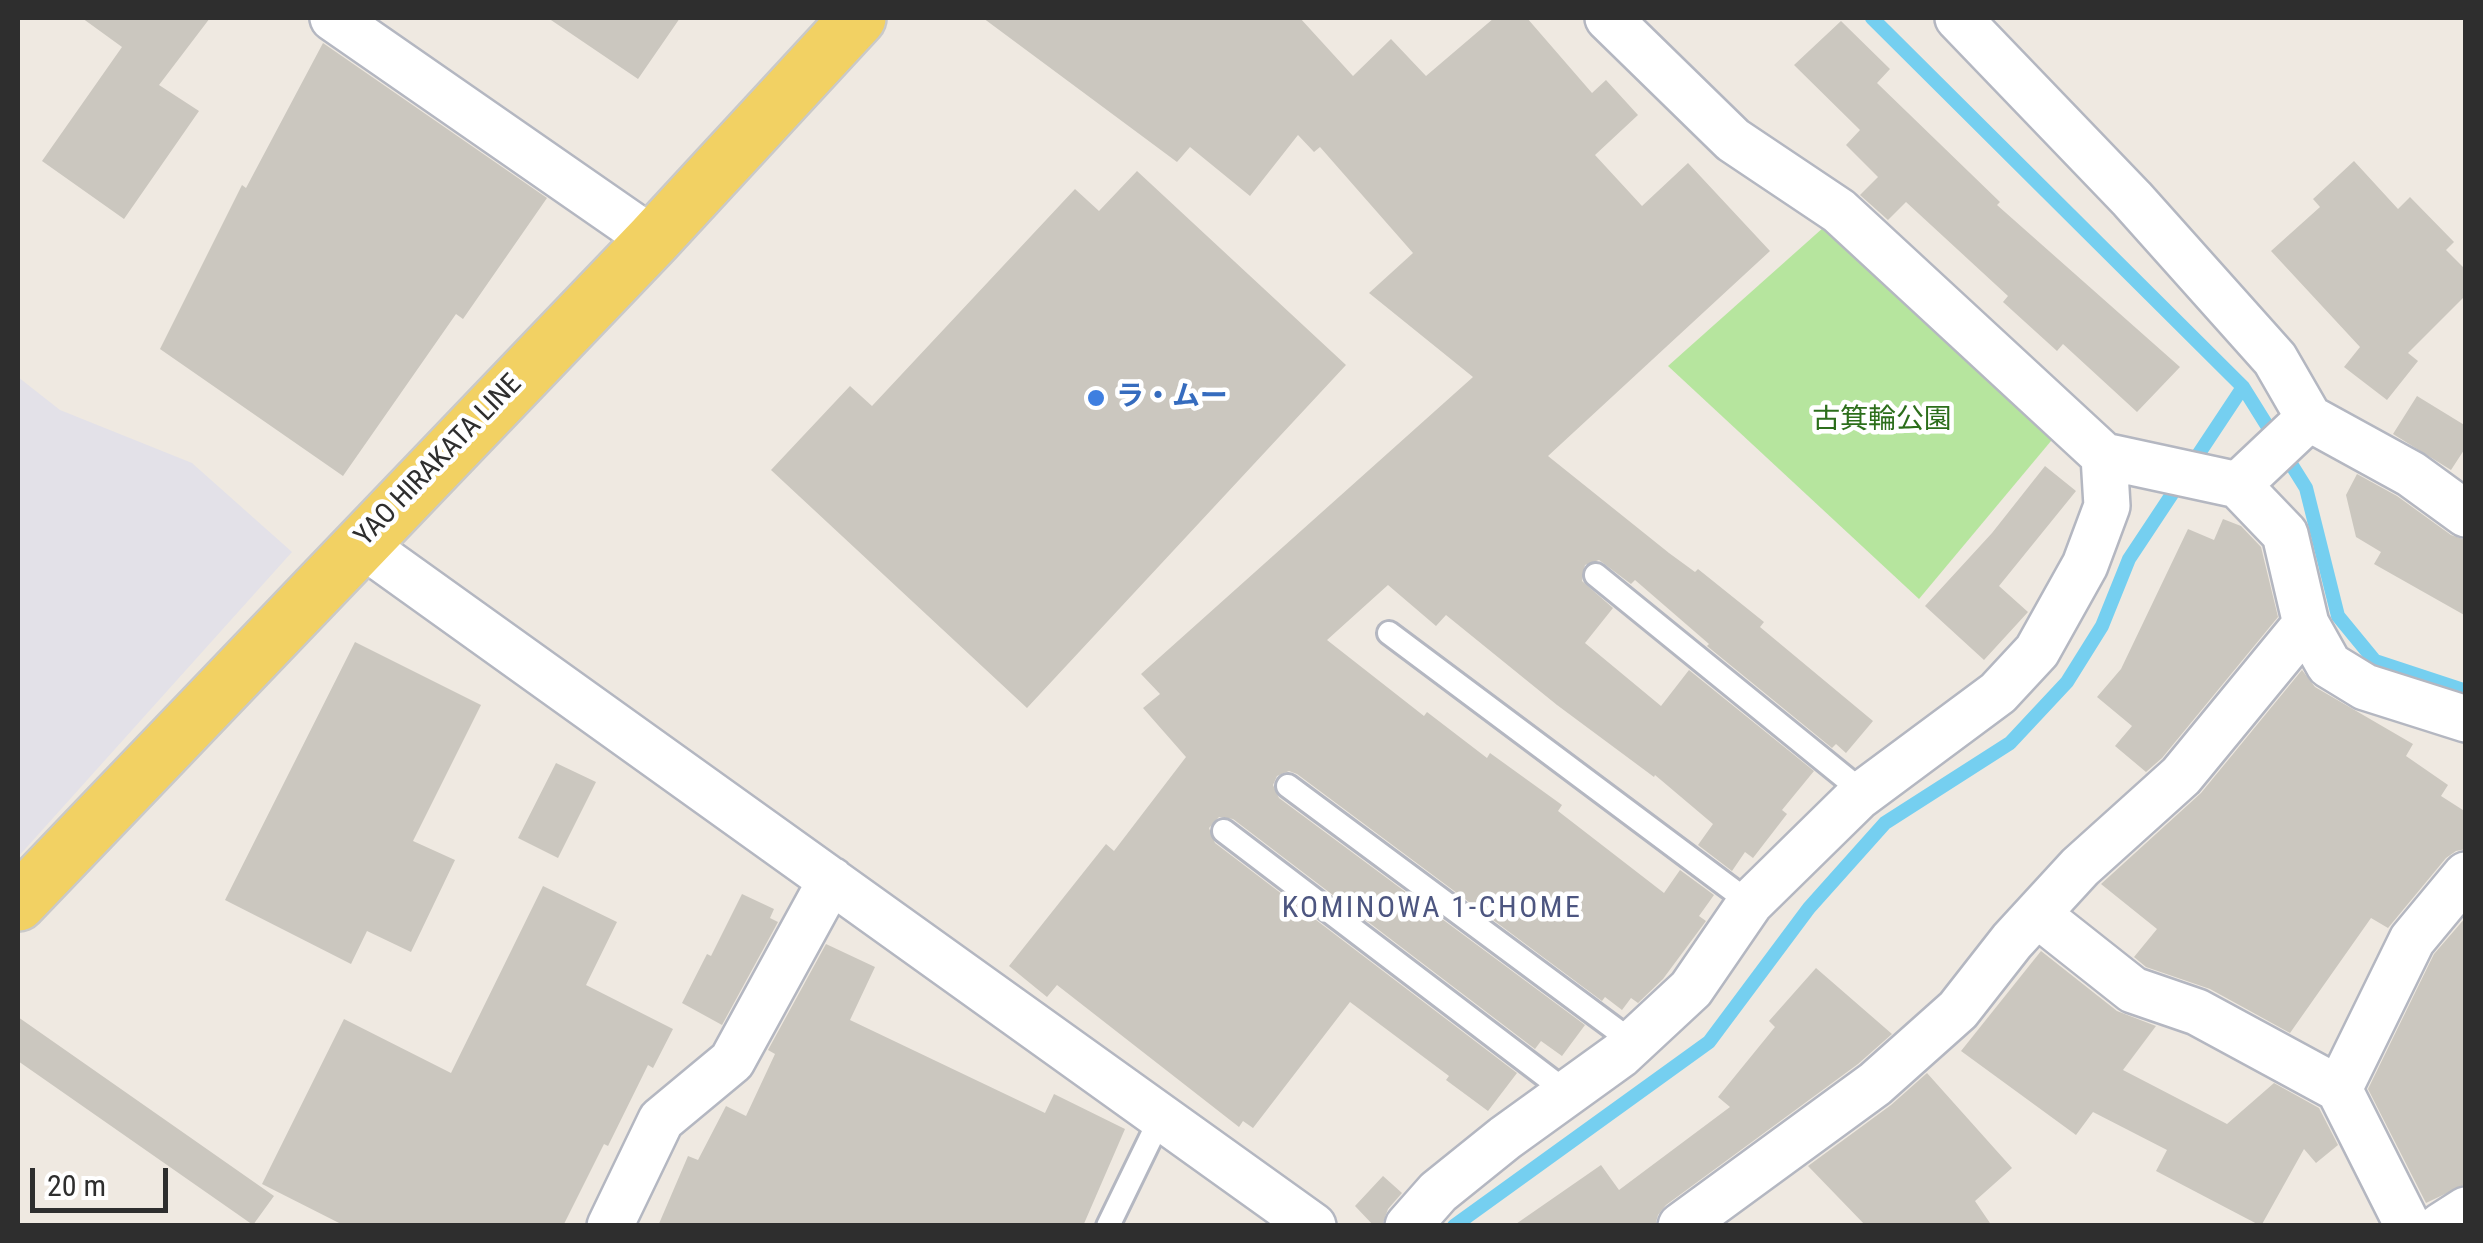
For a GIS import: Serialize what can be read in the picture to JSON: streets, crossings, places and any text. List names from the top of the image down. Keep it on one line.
{"streets":{"main road":["YAO HIRAKATA LINE"]},"districts":["KOMINOWA 1-CHOME"],"parks":["古箕輪公園"],"places":["ラ・ムー"],"scale_bar":"20 m"}
